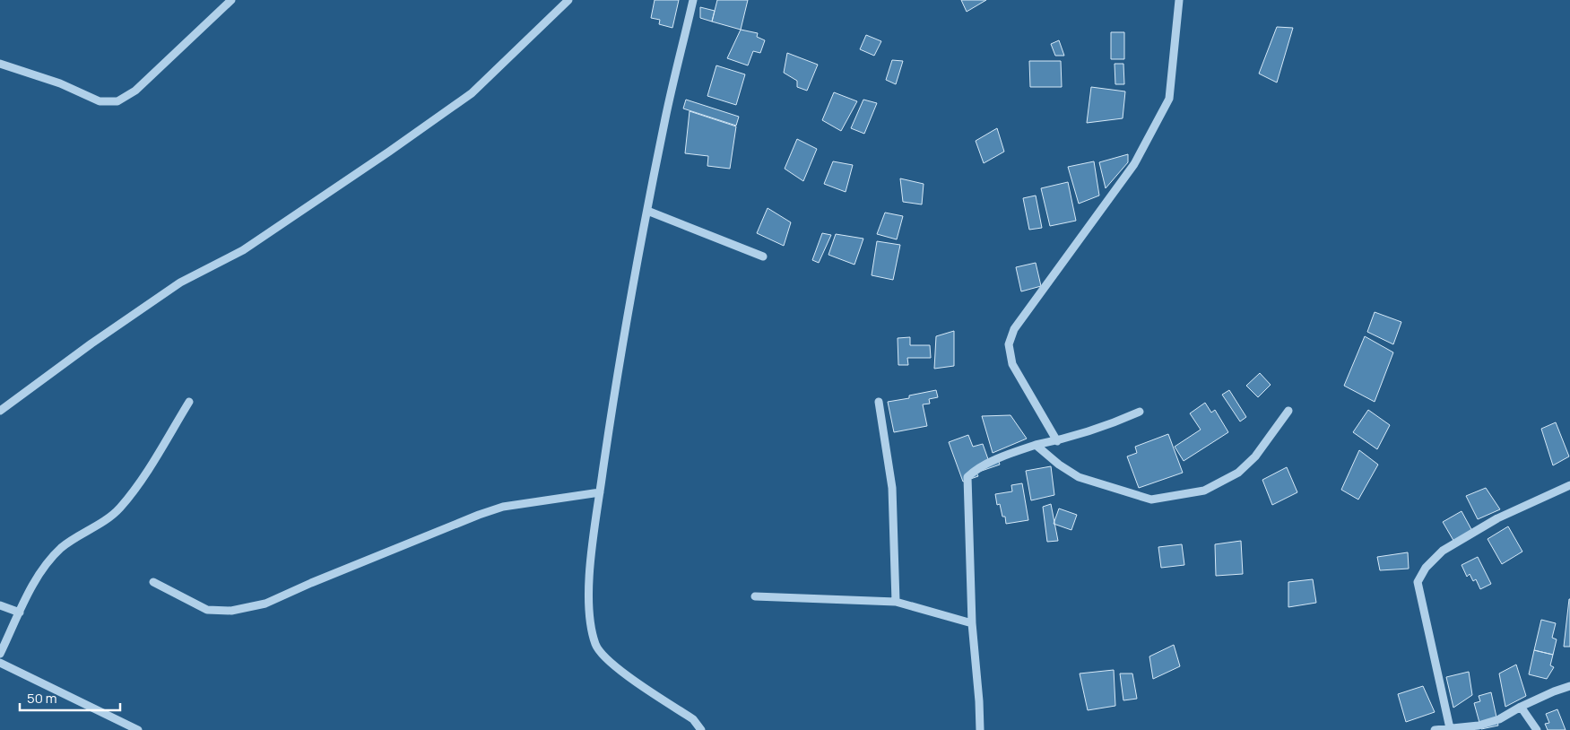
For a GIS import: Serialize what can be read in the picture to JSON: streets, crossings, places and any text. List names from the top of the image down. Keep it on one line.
{"scale_bar":"50 m"}
